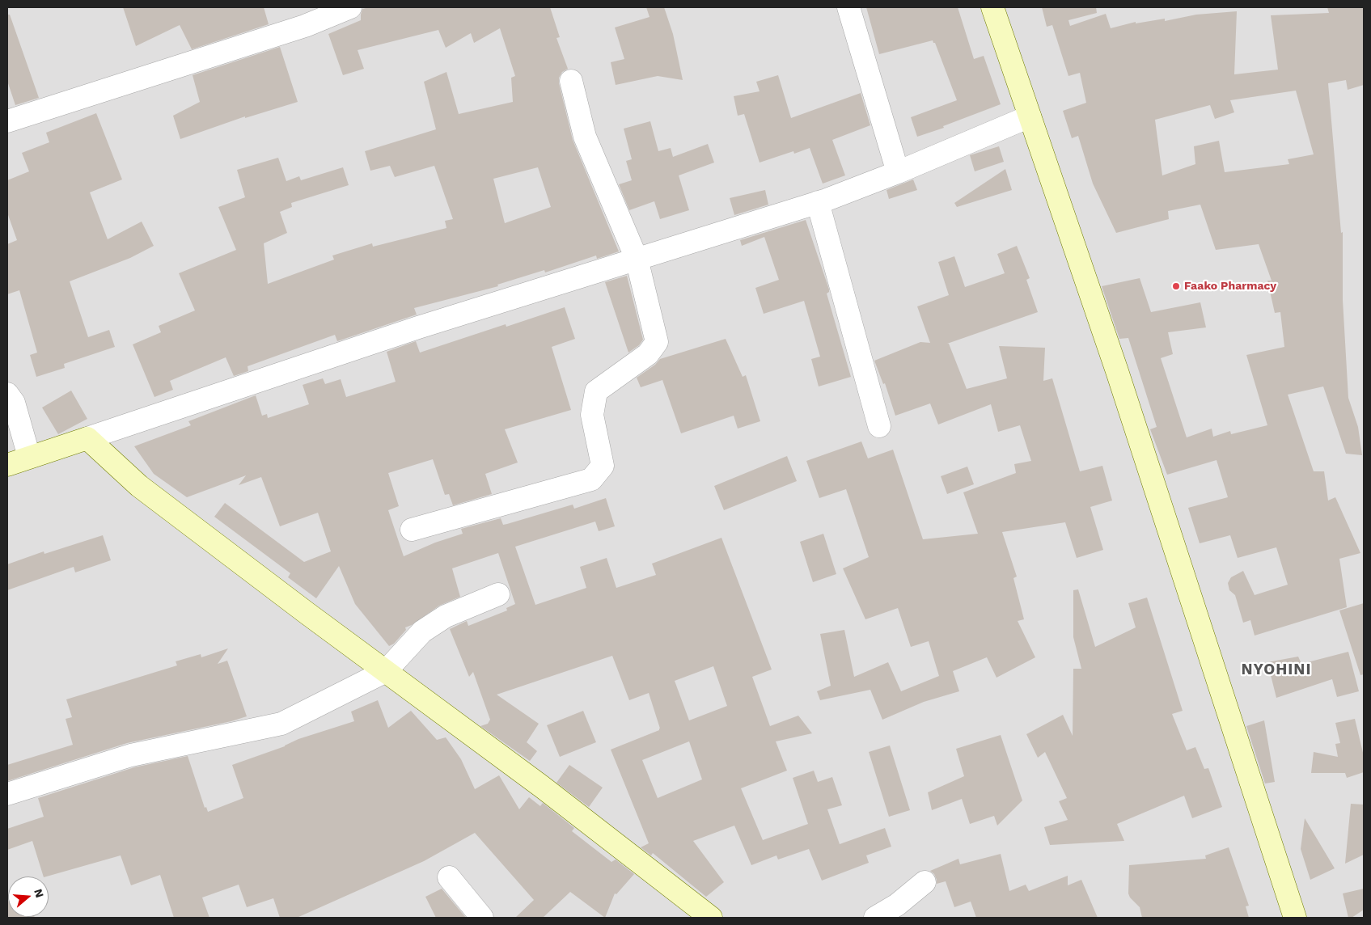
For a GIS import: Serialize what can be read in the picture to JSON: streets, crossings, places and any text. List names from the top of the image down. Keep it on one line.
{"districts":["NYOHINI"],"places":["Faako Pharmacy"],"north":"right"}
